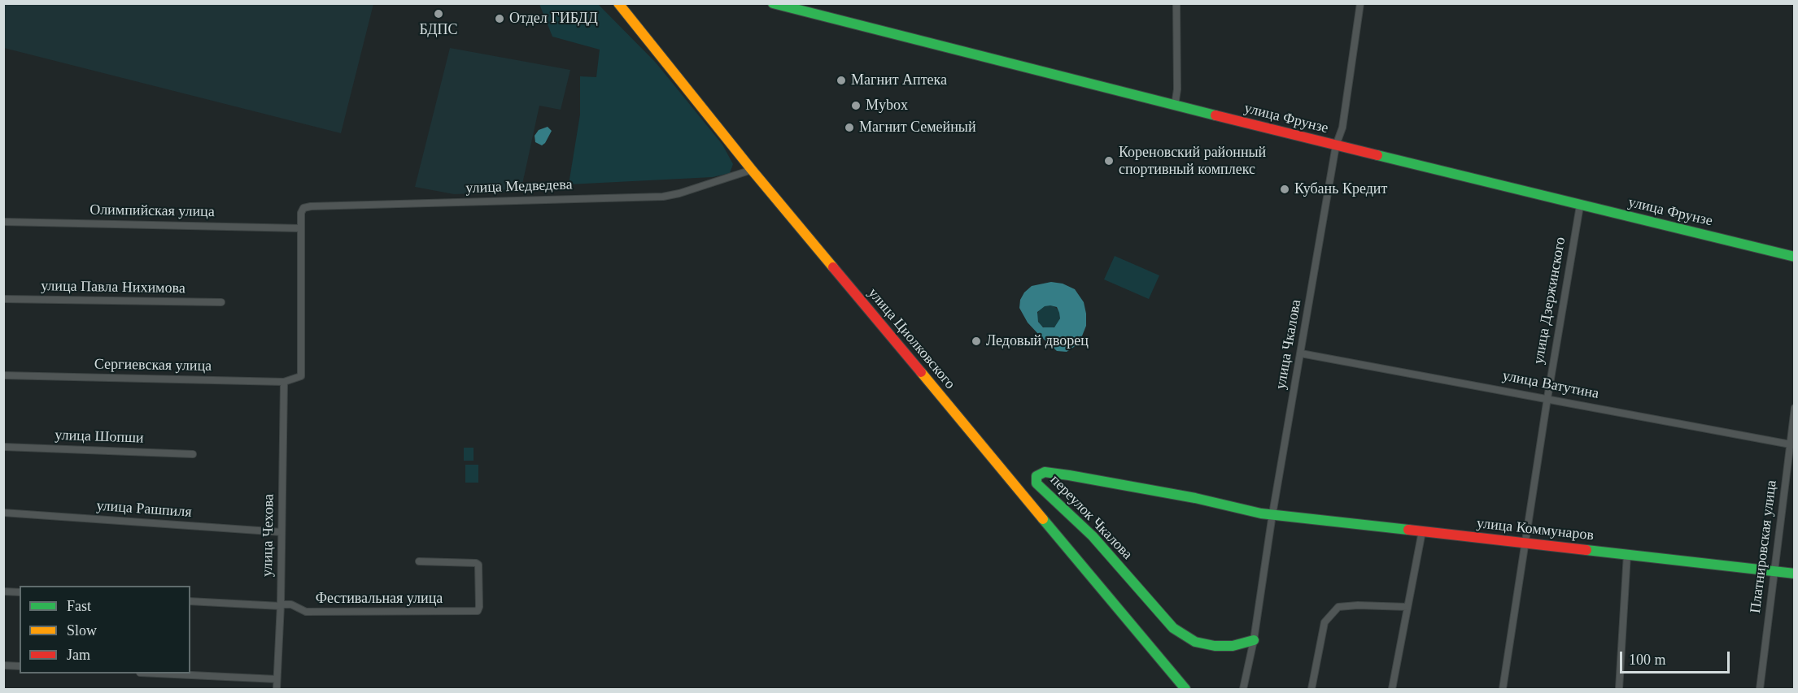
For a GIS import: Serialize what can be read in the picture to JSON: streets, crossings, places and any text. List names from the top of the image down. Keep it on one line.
{"streets":{"main road":["улица Фрунзе","улица Циолковского","переулок Чкалова","улица Коммунаров"],"street":["улица Медведева","Олимпийская улица","улица Павла Нихимова","улица Дзержинского","улица Чкалова","Сергиевская улица","улица Ватутина","улица Шопши","улица Рашпиля","улица Чехова","Платнировская улица","Фестивальная улица"]},"crossings":[["улица Фрунзе","улица Дзержинского"],["улица Фрунзе","улица Чкалова"],["улица Медведева","Олимпийская улица"],["улица Медведева","улица Циолковского"],["улица Медведева","Сергиевская улица"],["Олимпийская улица","Сергиевская улица"],["улица Дзержинского","улица Ватутина"],["улица Дзержинского","улица Коммунаров"],["улица Чкалова","улица Ватутина"],["улица Чкалова","переулок Чкалова"],["улица Чкалова","улица Коммунаров"],["Сергиевская улица","улица Чехова"],["улица Ватутина","Платнировская улица"],["улица Рашпиля","улица Чехова"],["переулок Чкалова","улица Коммунаров"],["улица Коммунаров","Платнировская улица"],["улица Чехова","Фестивальная улица"]],"places":["БДПС","Отдел ГИБДД","Магнит Аптека","Mybox","Магнит Семейный","Кореновский районный спортивный комплекс","Кубань Кредит","Ледовый дворец"],"legend":["Fast","Slow","Jam"],"scale_bar":"100 m"}
